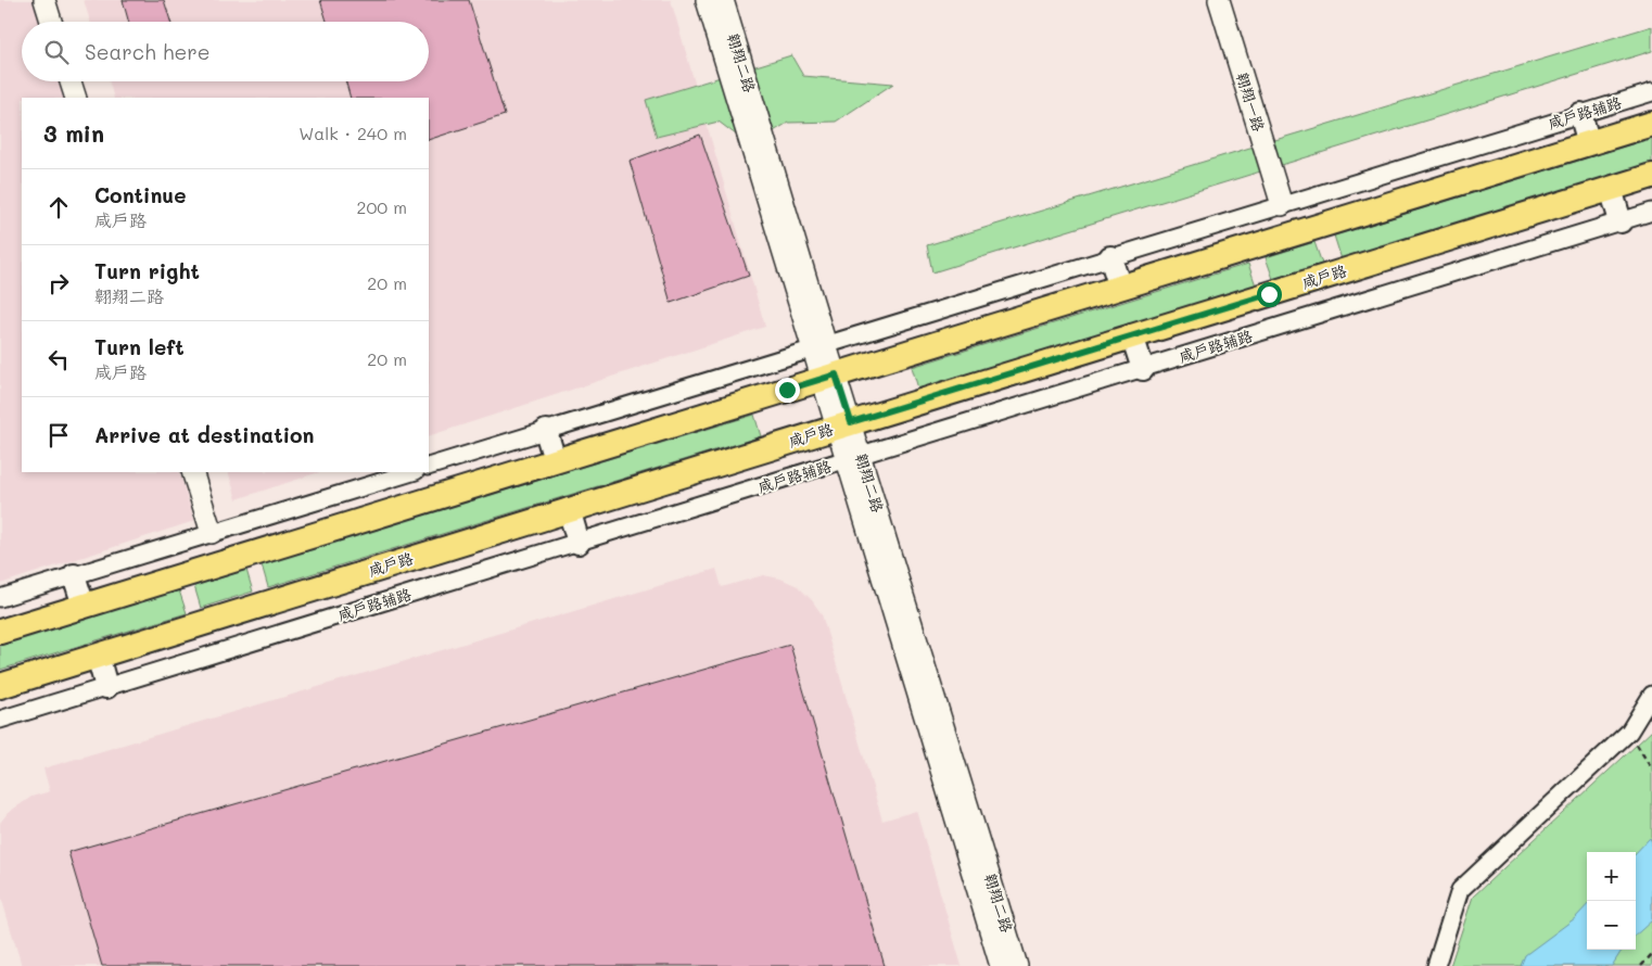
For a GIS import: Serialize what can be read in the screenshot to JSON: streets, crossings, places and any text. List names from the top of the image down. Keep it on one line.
{"streets":{"main road":["咸户路"],"street":["翱翔二路","翱翔一路","咸户路辅路"]},"crossings":[["翱翔二路","咸户路辅路"],["翱翔二路","咸户路"],["翱翔一路","咸户路辅路"]],"page":{"search":"Search here","heading":["3 min","Walk · 240 m"],"list":[["Continue","咸户路","200 m"],["Turn right","翱翔二路","20 m"],["Turn left","咸户路","20 m"],"Arrive at destination"],"map_buttons":["+","−"]}}
